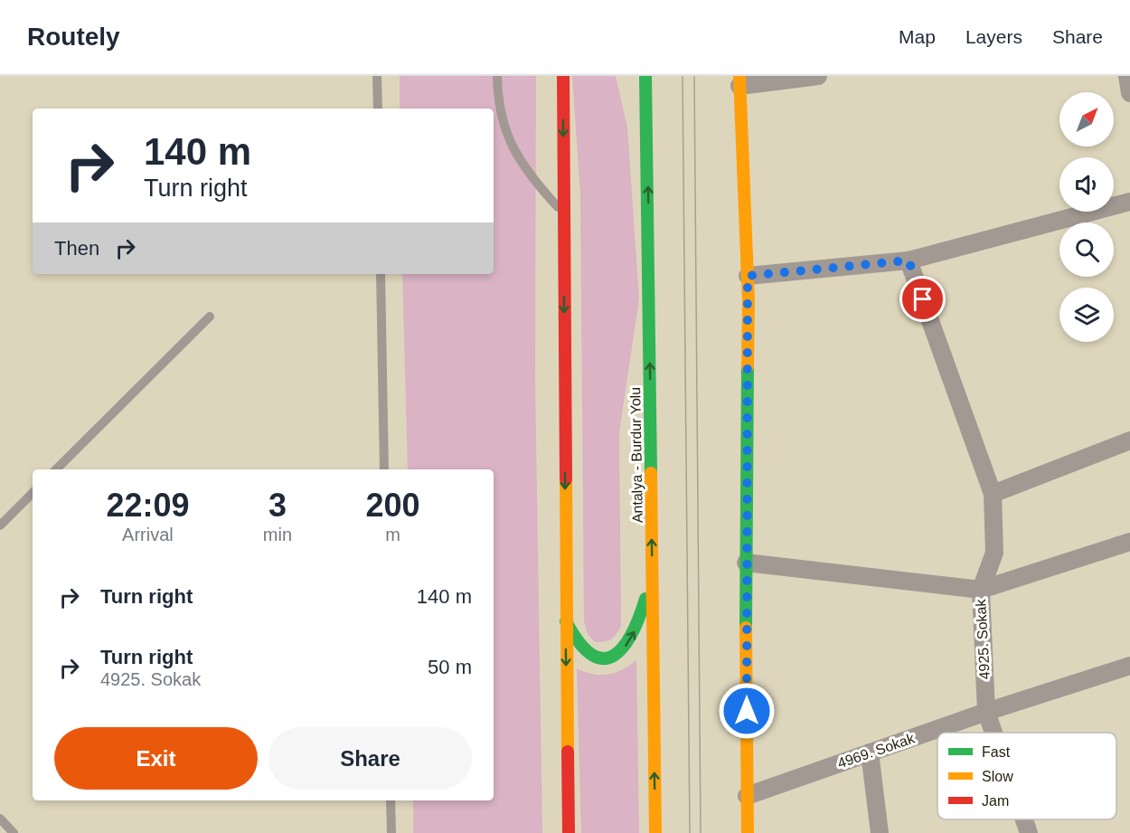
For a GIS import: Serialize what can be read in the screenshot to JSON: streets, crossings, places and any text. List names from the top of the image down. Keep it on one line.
{"streets":{"main road":["Antalya - Burdur Yolu"],"street":["4925. Sokak","4969. Sokak"]},"crossings":[["4925. Sokak","4969. Sokak"]],"legend":["Fast","Slow","Jam"],"north":"top right","page":{"header":"Routely","nav":["Map","Layers","Share"],"turn":["140 m","Turn right"],"then":"Then","eta":["22:09","Arrival","3","min","200","m"],"list":[{"name":"Turn right","value":"140 m"},{"name":"Turn right","note":"4925. Sokak","value":"50 m"}],"buttons":["Exit","Share"]}}
